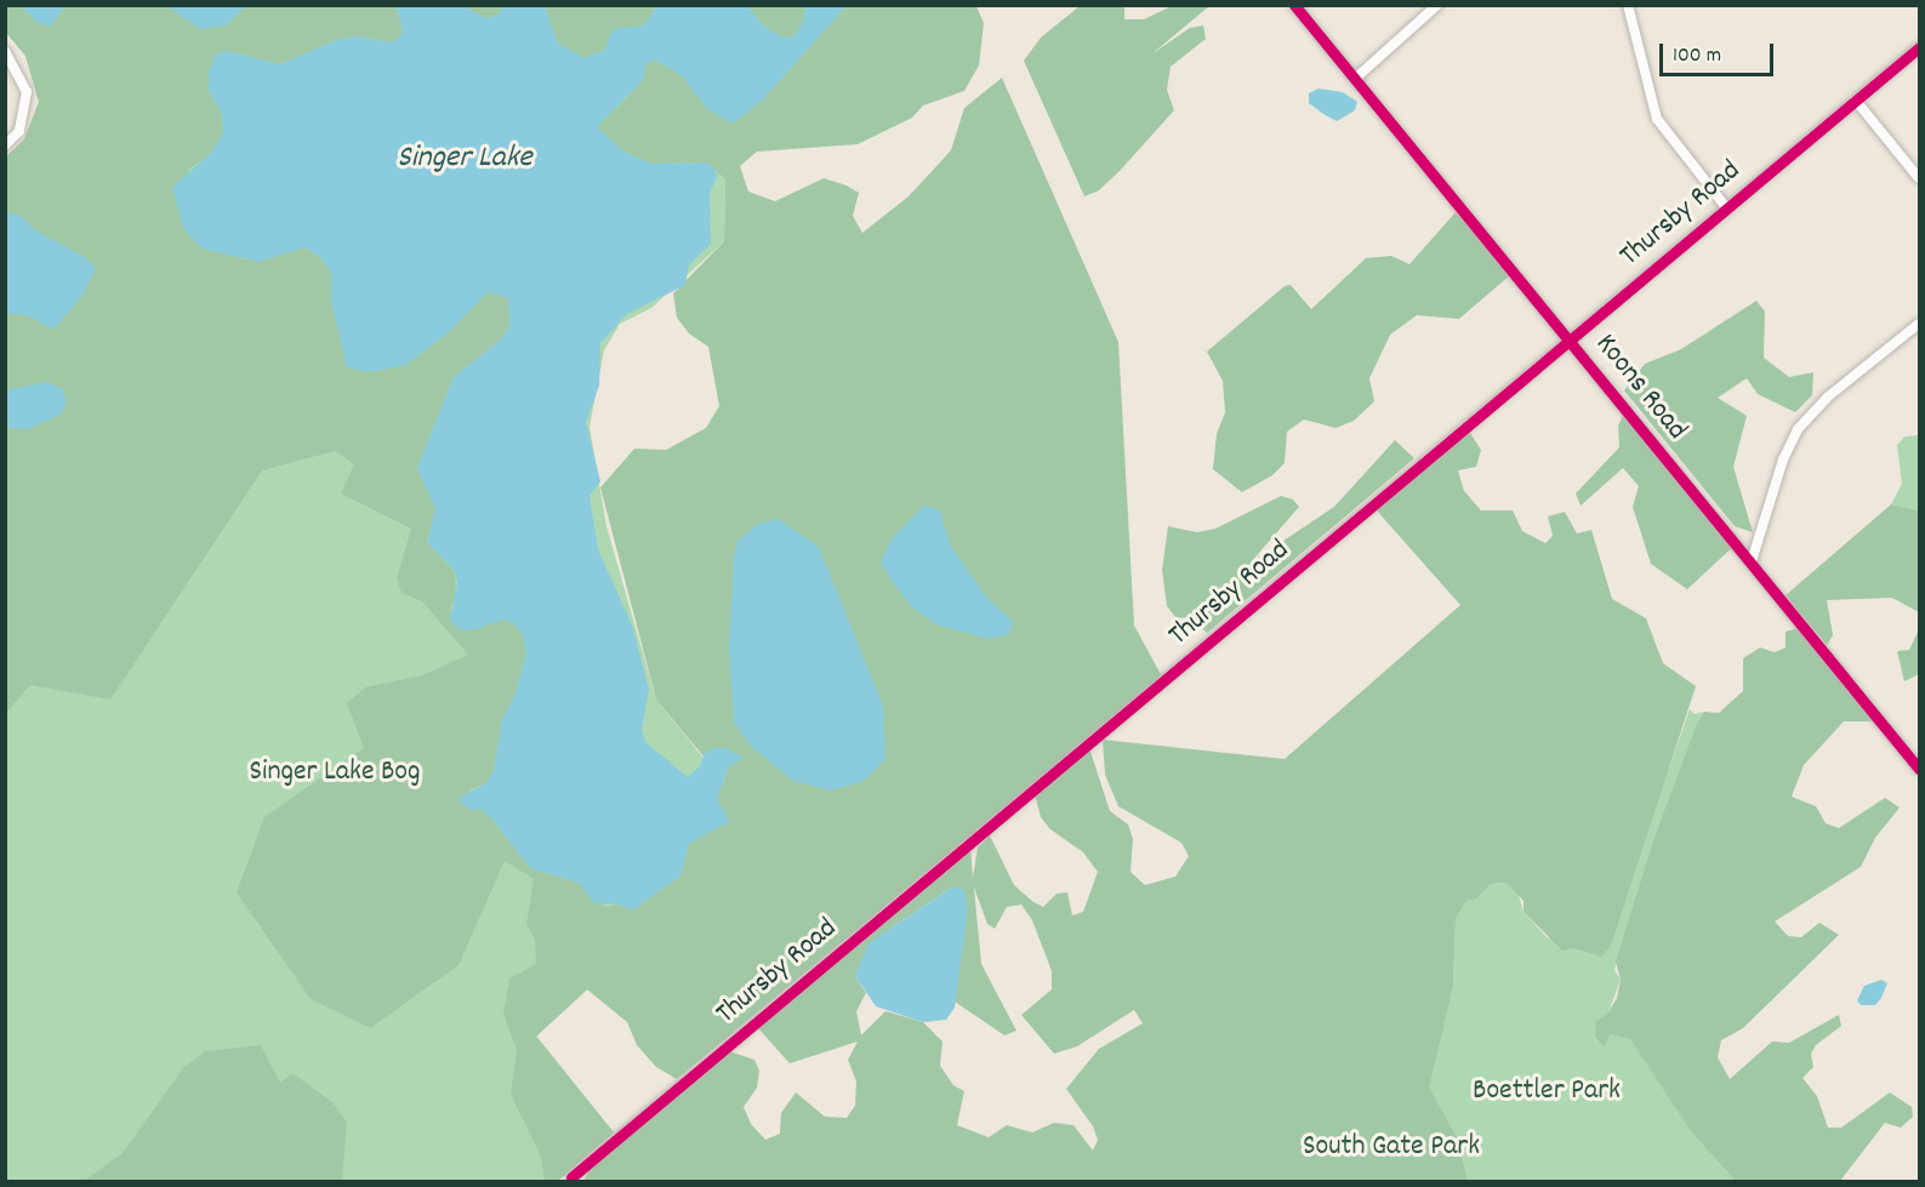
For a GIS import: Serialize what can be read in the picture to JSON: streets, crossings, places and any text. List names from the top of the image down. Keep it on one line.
{"streets":{"street":["Thursby Road","Koons Road"]},"crossings":[["Thursby Road","Koons Road"]],"water":["Singer Lake"],"parks":["Singer Lake Bog","Boettler Park","South Gate Park"],"scale_bar":"100 m"}
